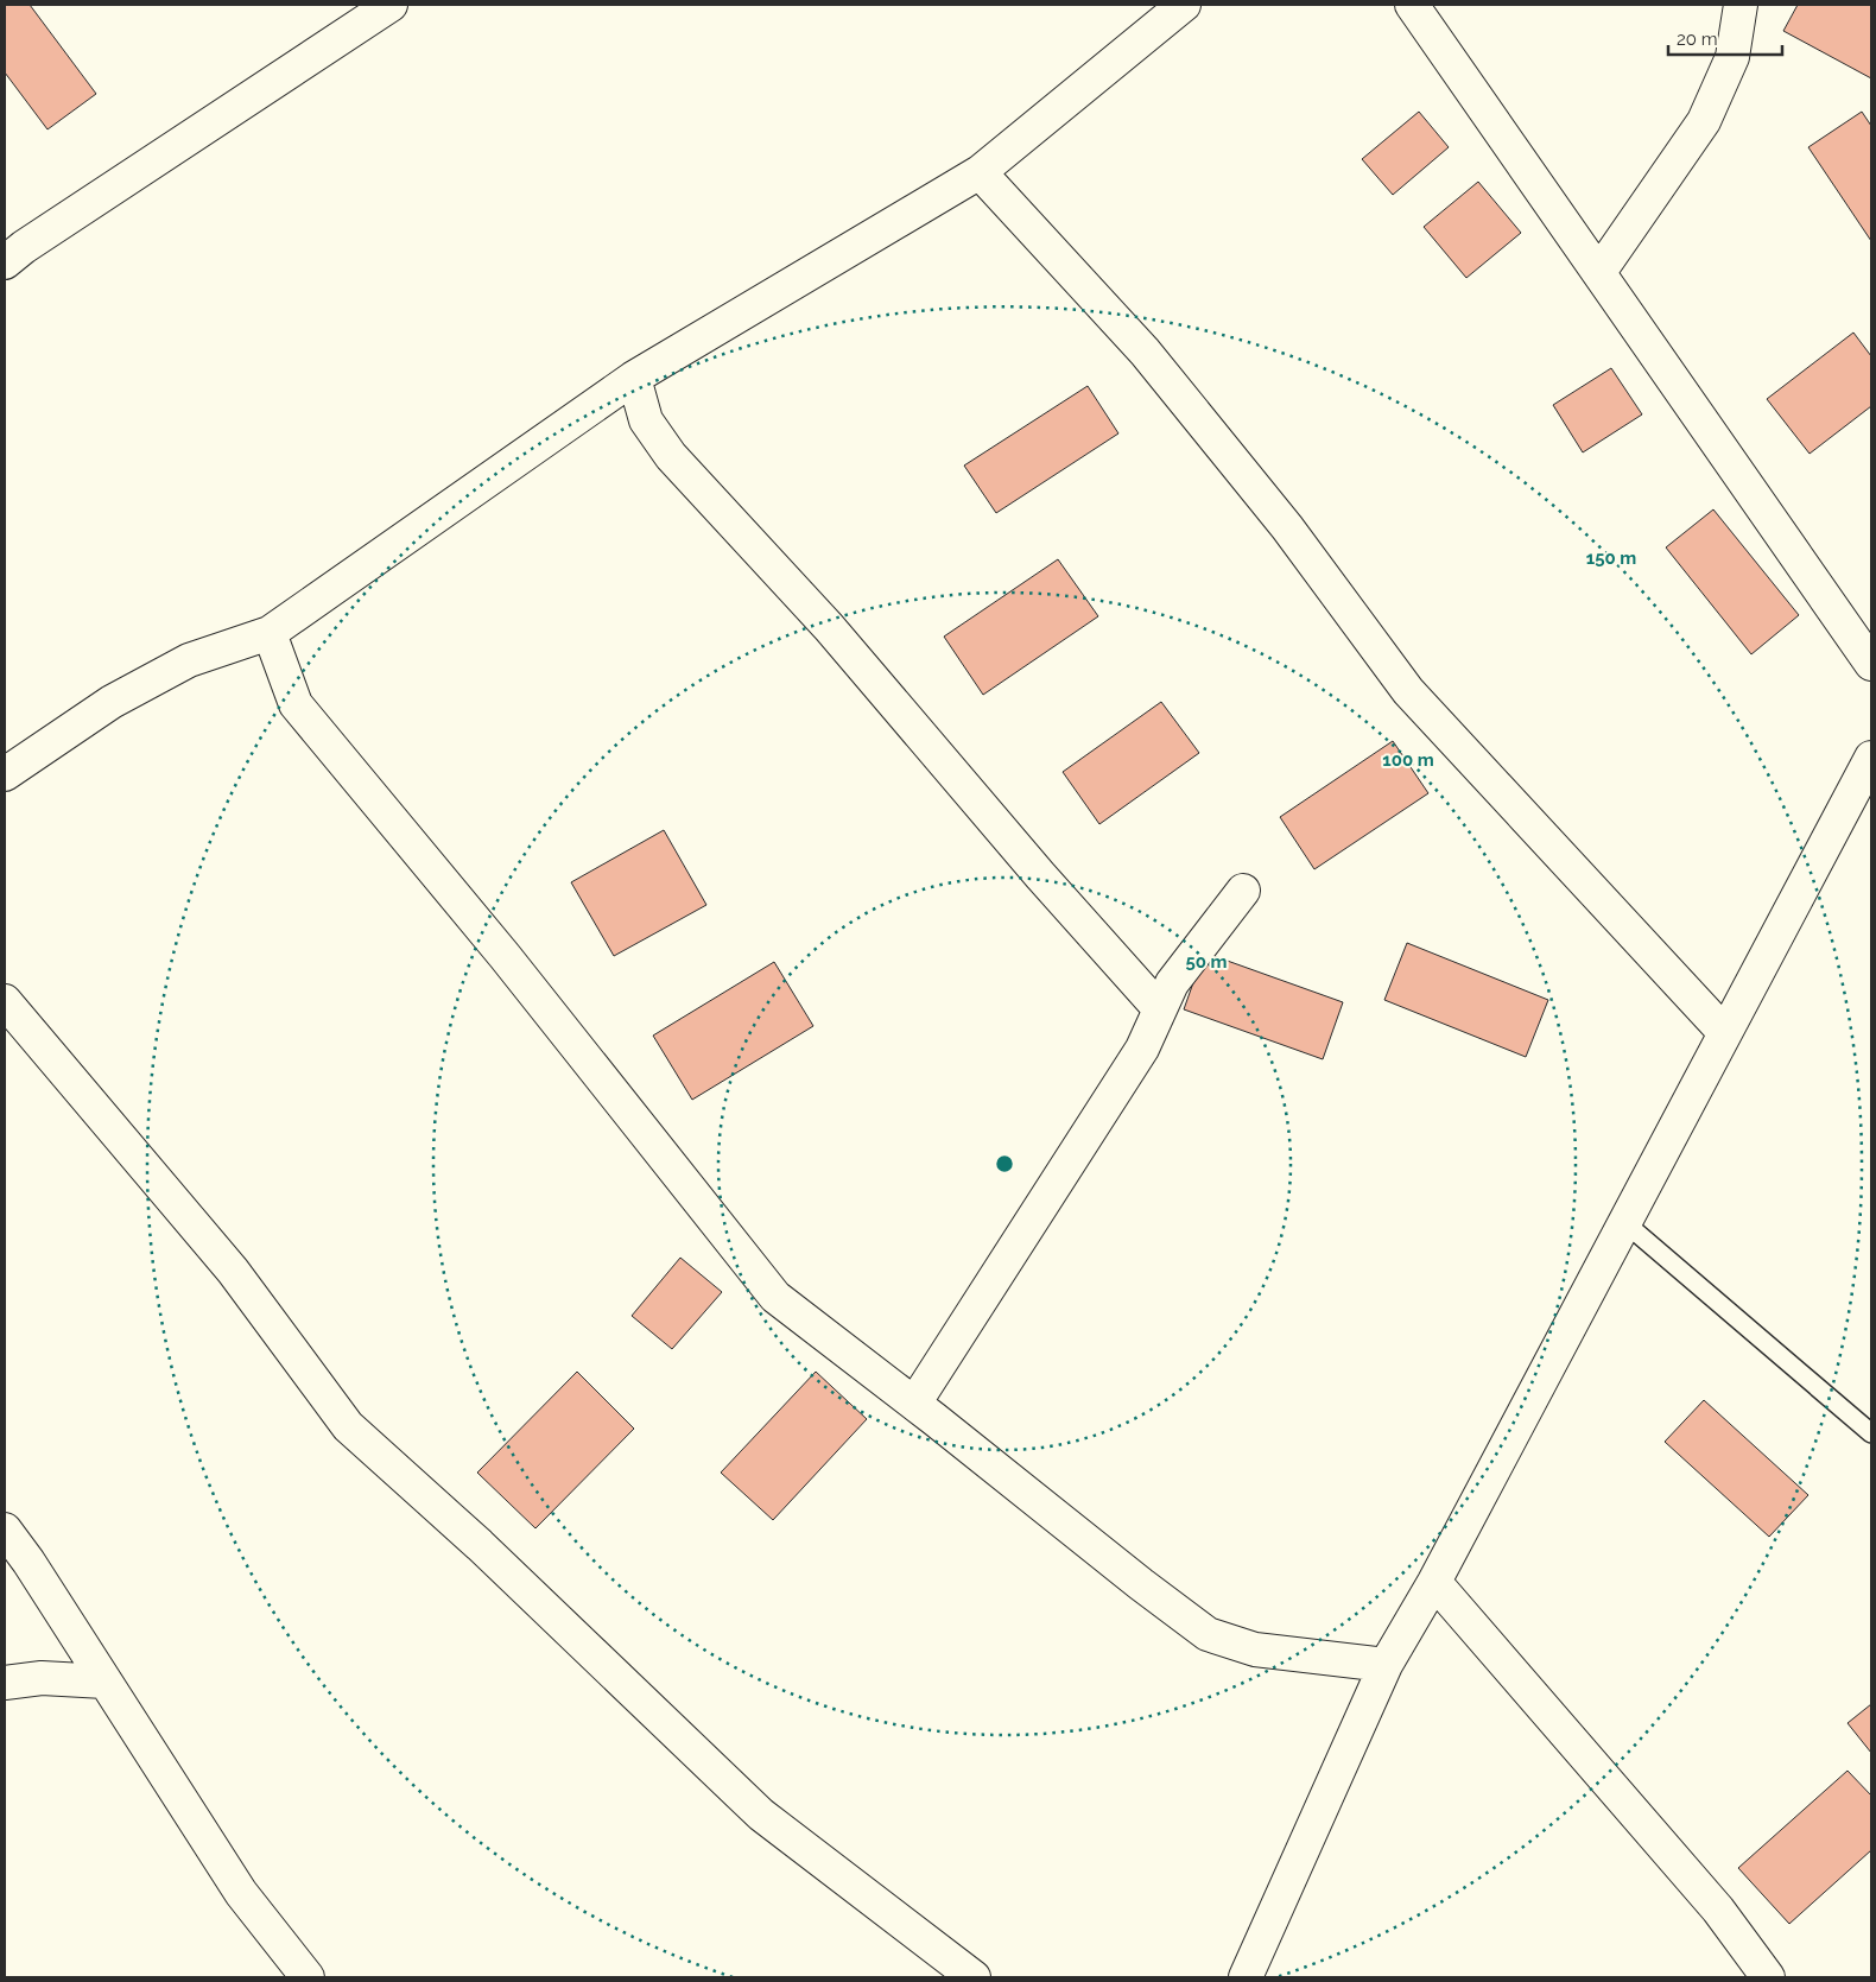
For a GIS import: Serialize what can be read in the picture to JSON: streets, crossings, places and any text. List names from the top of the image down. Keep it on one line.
{"scale_bar":"20 m","rings":["150 m","100 m","50 m"]}
